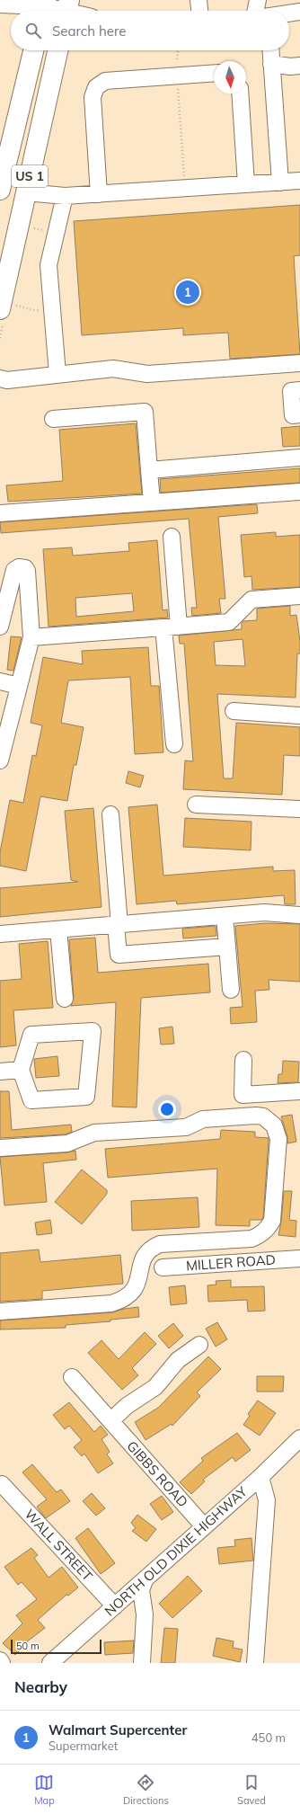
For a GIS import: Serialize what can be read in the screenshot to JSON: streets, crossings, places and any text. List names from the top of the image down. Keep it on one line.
{"streets":{"main road":["US 1"],"street":["MILLER ROAD","GIBBS ROAD","WALL STREET","NORTH OLD DIXIE HIGHWAY"]},"crossings":[["GIBBS ROAD","NORTH OLD DIXIE HIGHWAY"],["WALL STREET","NORTH OLD DIXIE HIGHWAY"]],"scale_bar":"50 m","north":"bottom","page":{"search":"Search here","pins":"1","scale":"50 m","heading":"Nearby","list":[{"mark":"1","name":"Walmart Supercenter","note":"Supermarket","value":"450 m"}],"nav":["Map","Directions","Saved"]}}
